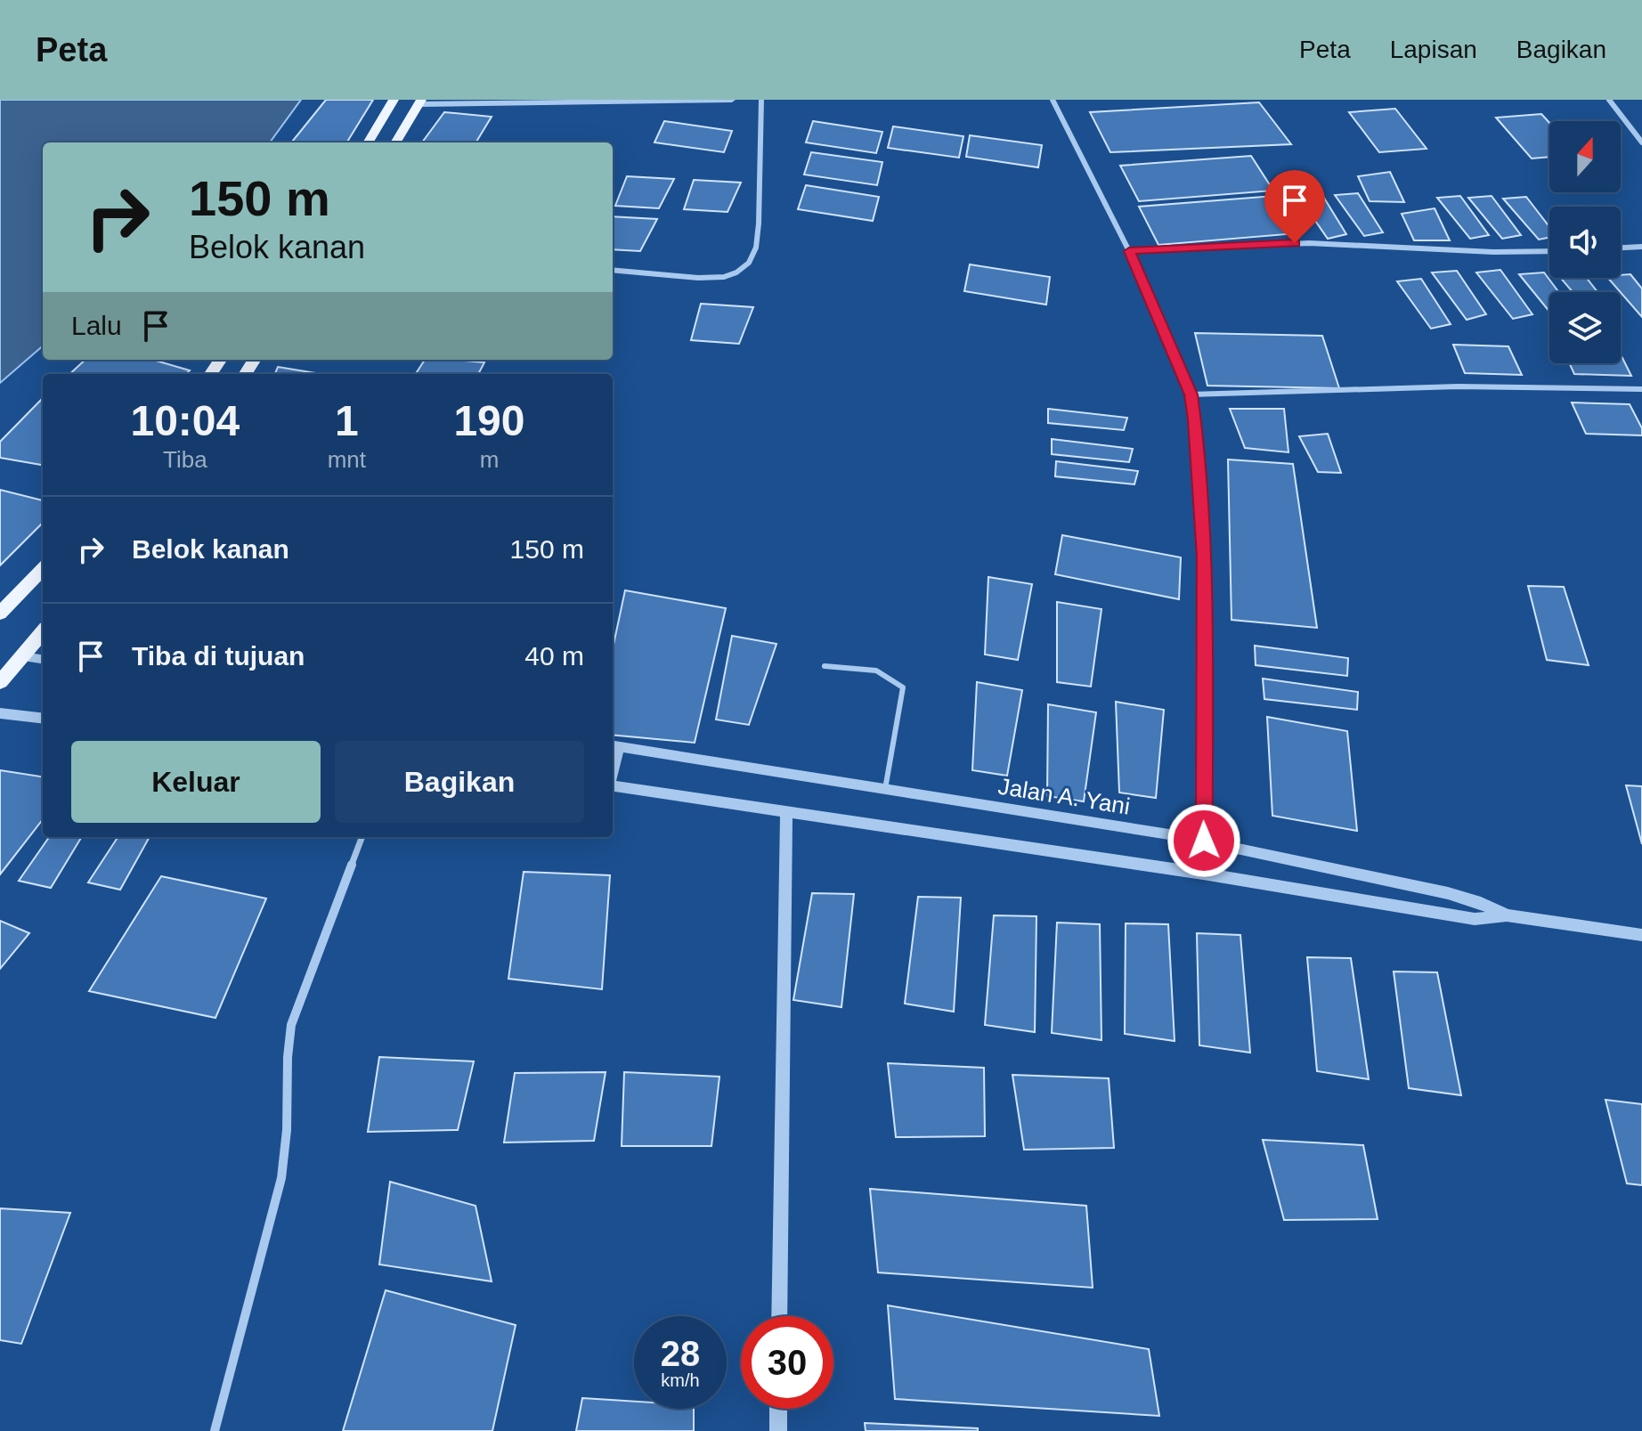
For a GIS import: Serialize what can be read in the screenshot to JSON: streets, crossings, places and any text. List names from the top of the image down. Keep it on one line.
{"streets":{"street":["Jalan A. Yani"]},"north":"top","page":{"header":"Peta","nav":["Peta","Lapisan","Bagikan"],"turn":["150 m","Belok kanan"],"then":"Lalu","eta":["10:04","Tiba","1","mnt","190","m"],"list":[{"name":"Belok kanan","value":"150 m"},{"name":"Tiba di tujuan","value":"40 m"}],"buttons":["Keluar","Bagikan"],"speed":"28 km/h","limit":"30"}}
